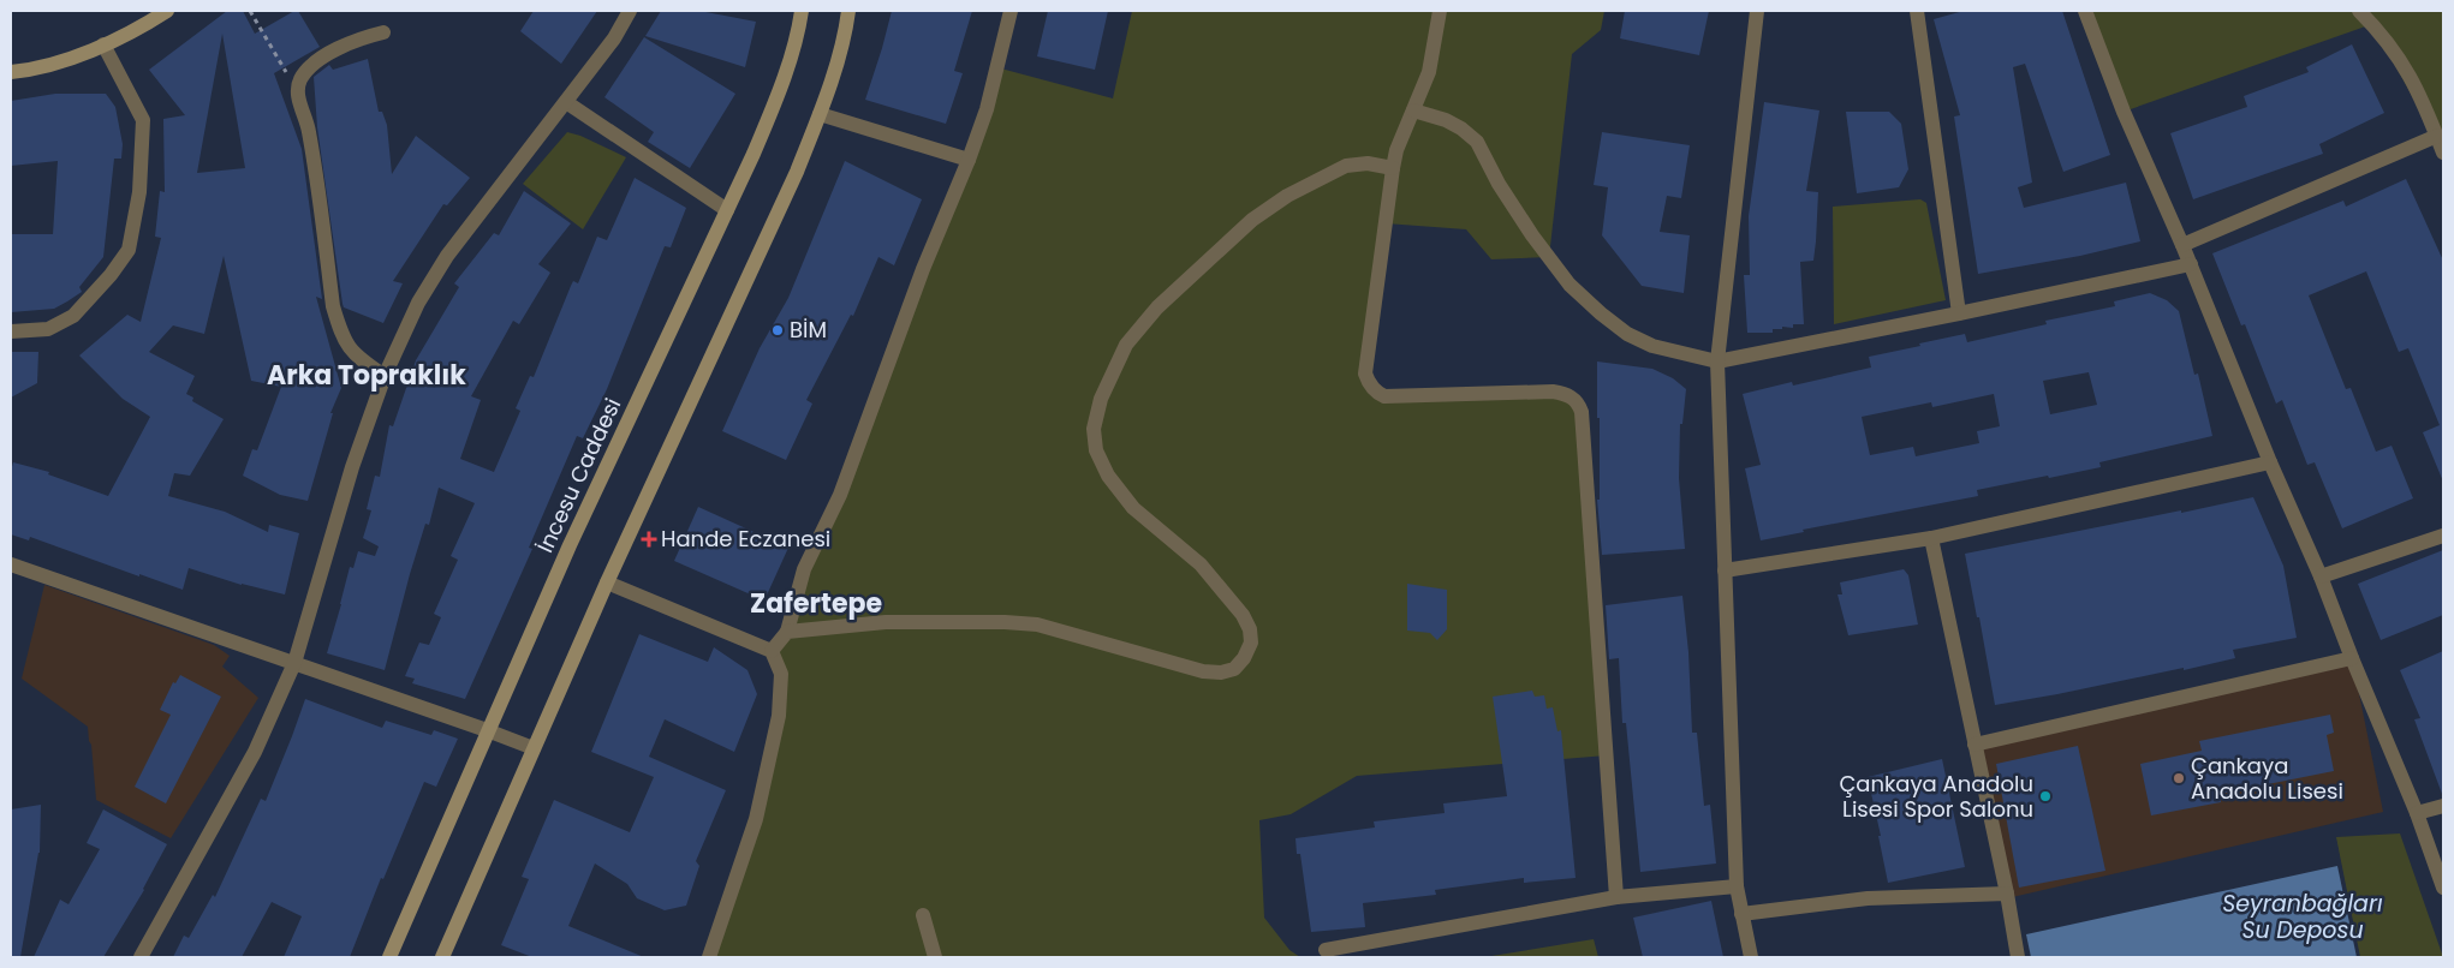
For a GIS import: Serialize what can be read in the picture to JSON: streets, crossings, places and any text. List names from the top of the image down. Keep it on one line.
{"streets":{"main road":["İncesu Caddesi"]},"districts":["Arka Topraklık","Zafertepe"],"water":["Seyranbağları Su Deposu"],"places":{"other":["BİM","Çankaya Anadolu Lisesi","Çankaya Anadolu Lisesi Spor Salonu"],"health":["Hande Eczanesi"]}}
